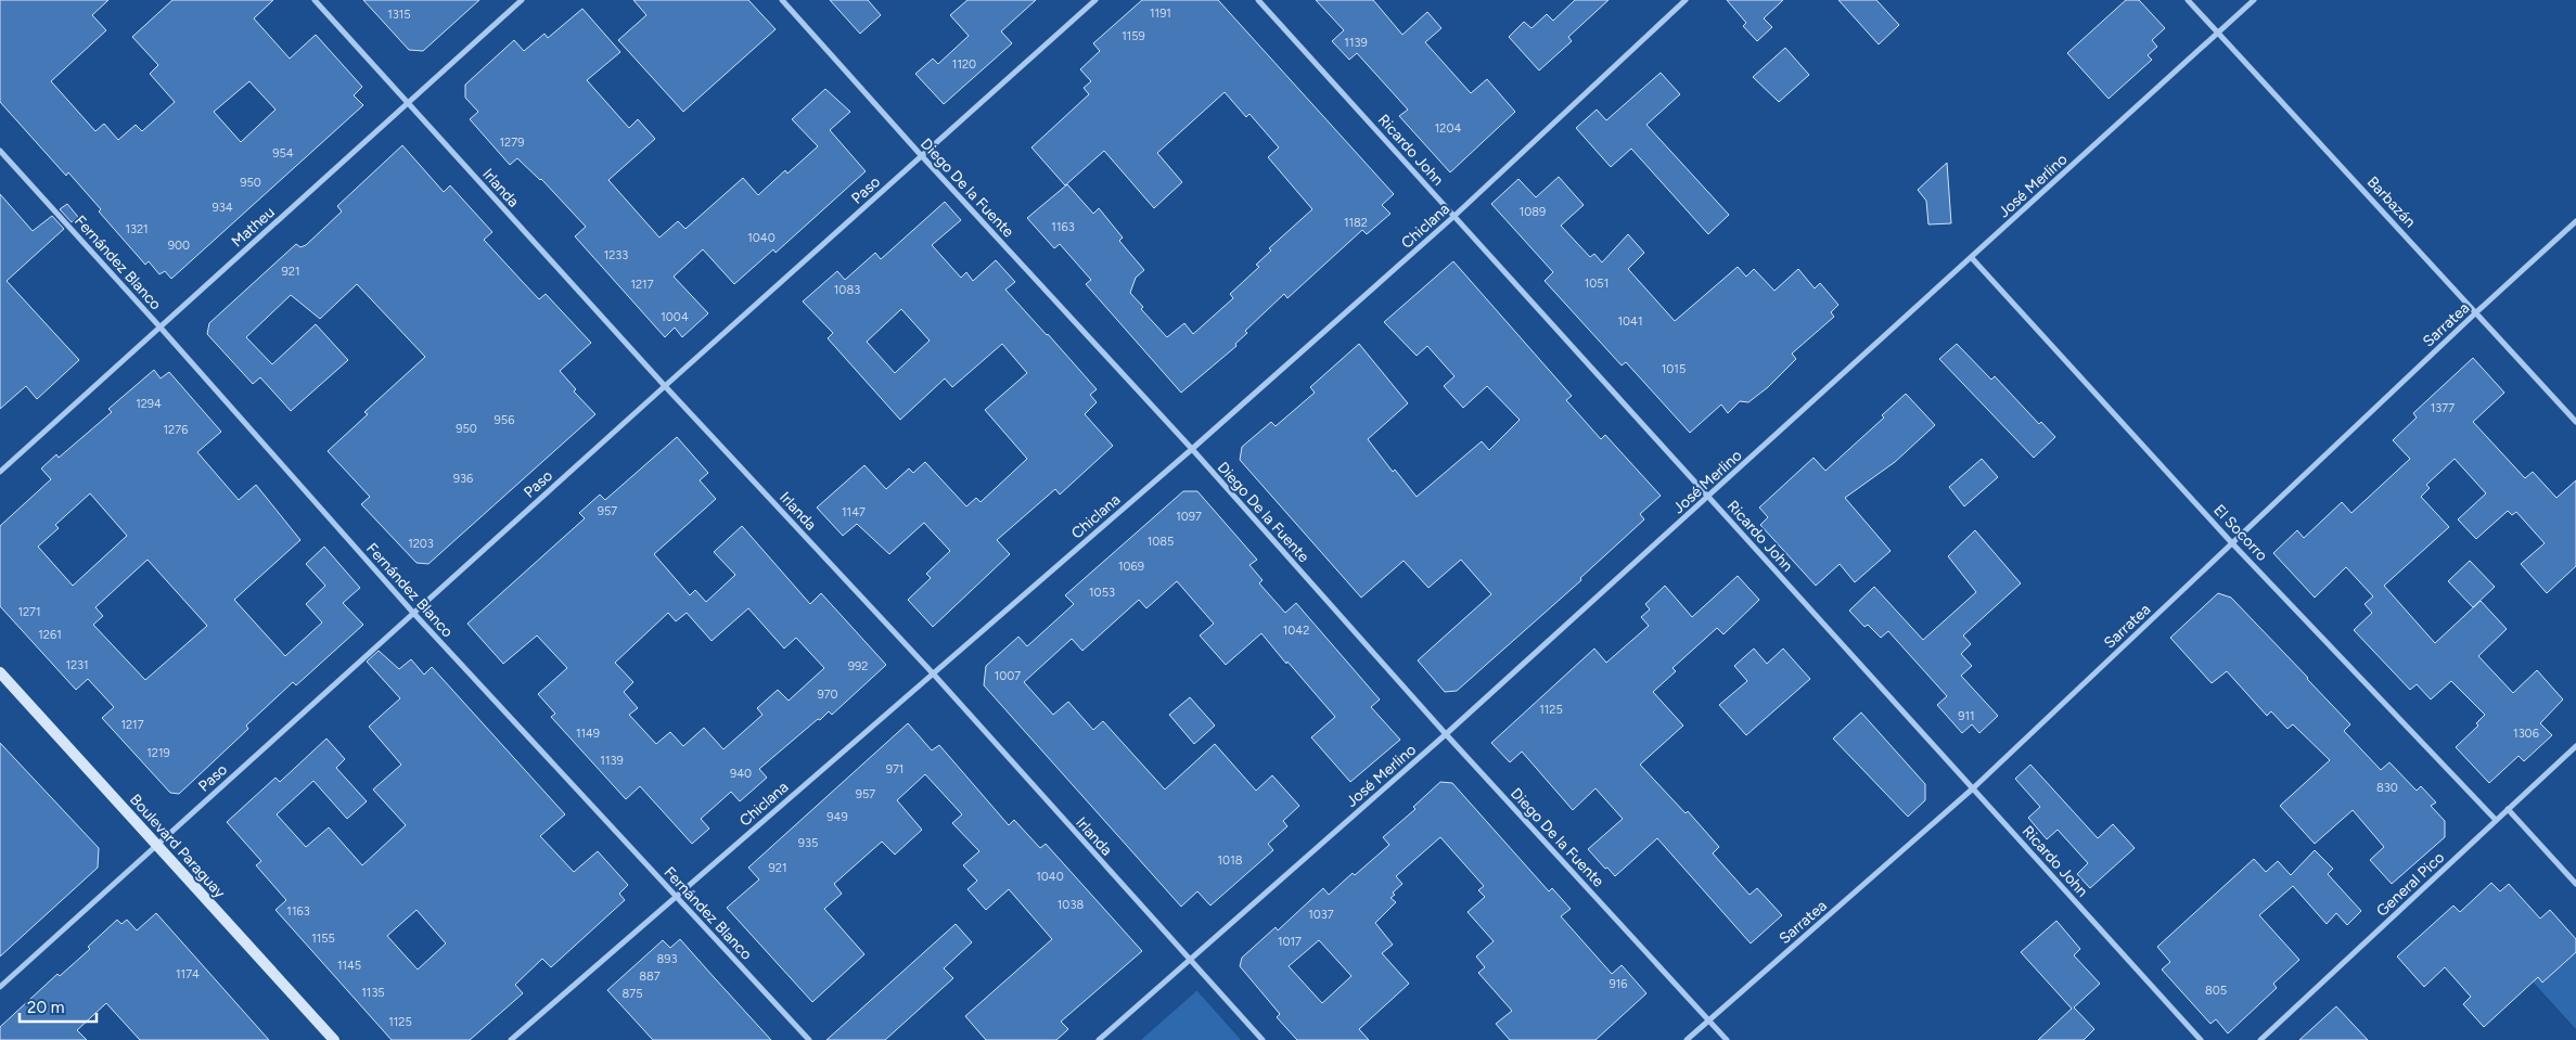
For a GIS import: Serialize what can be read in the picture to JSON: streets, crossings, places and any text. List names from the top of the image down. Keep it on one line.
{"streets":{"main road":["Boulevard Paraguay"],"street":["Ricardo John","José Merlino","Irlanda","Diego De la Fuente","Paso","Barbazán","Chiclana","Matheu","Fernández Blanco","Sarratea","El Socorro","General Pico"]},"crossings":[["Ricardo John","José Merlino"],["Ricardo John","Chiclana"],["Ricardo John","Sarratea"],["José Merlino","Irlanda"],["José Merlino","Diego De la Fuente"],["José Merlino","Barbazán"],["José Merlino","El Socorro"],["Irlanda","Paso"],["Irlanda","Chiclana"],["Irlanda","Matheu"],["Diego De la Fuente","Paso"],["Diego De la Fuente","Chiclana"],["Diego De la Fuente","Sarratea"],["Paso","Fernández Blanco"],["Paso","Boulevard Paraguay"],["Barbazán","Sarratea"],["Chiclana","Fernández Blanco"],["Matheu","Fernández Blanco"],["Sarratea","El Socorro"],["El Socorro","General Pico"]],"house_numbers":["1191","1315","1159","1139","1120","1204","1279","954","950","934","1089","1182","1163","1321","1040","900","1233","921","1051","1217","1083","1004","1041","1015","1294","1377","956","950","1276","936","957","1147","1097","1085","1203","1069","1053","1271","1042","1261","1231","992","1007","970","1125","911","1217","1149","1306","1219","1139","971","940","830","957","949","935","1018","921","1040","1038","1163","1037","1155","1017","893","1145","1174","887","916","805","1135","875","1125"],"scale_bar":"20 m"}
